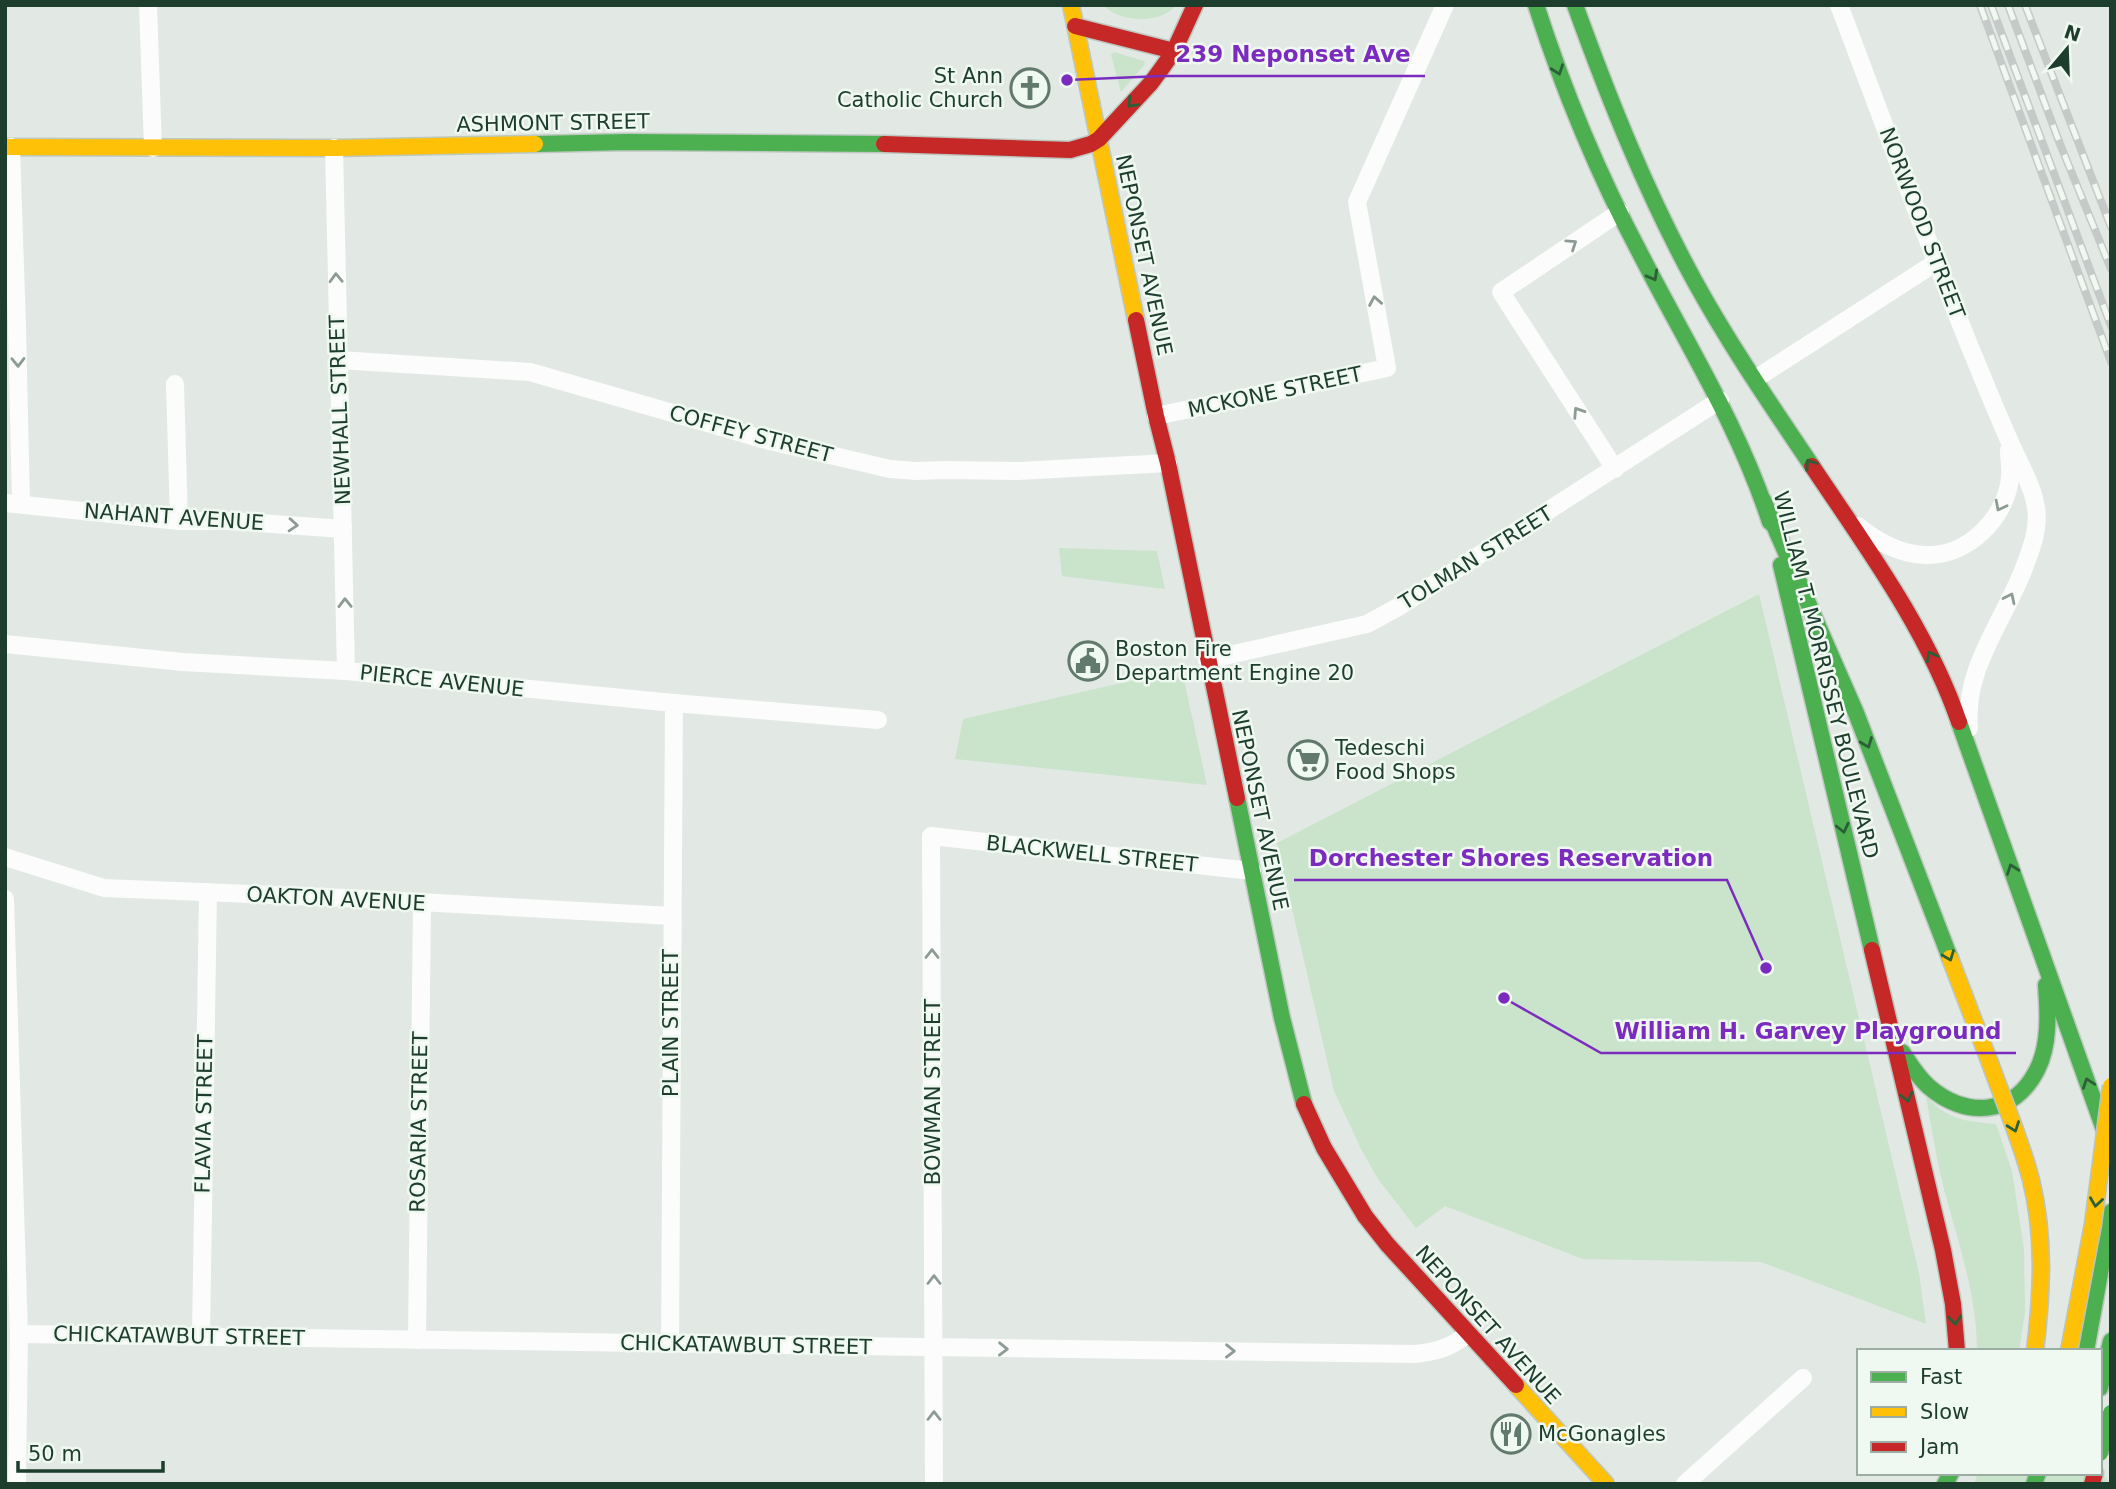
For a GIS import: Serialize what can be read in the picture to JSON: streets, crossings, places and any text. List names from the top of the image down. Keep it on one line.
{"streets":{"main road":["ASHMONT STREET","NEPONSET AVENUE","WILLIAM T. MORRISSEY BOULEVARD"],"street":["NORWOOD STREET","MCKONE STREET","NEWHALL STREET","COFFEY STREET","NAHANT AVENUE","TOLMAN STREET","PIERCE AVENUE","BLACKWELL STREET","OAKTON AVENUE","PLAIN STREET","BOWMAN STREET","FLAVIA STREET","ROSARIA STREET","CHICKATAWBUT STREET"]},"crossings":[["ASHMONT STREET","NEPONSET AVENUE"],["ASHMONT STREET","NEWHALL STREET"],["NORWOOD STREET","WILLIAM T. MORRISSEY BOULEVARD"],["NEPONSET AVENUE","MCKONE STREET"],["NEPONSET AVENUE","COFFEY STREET"],["NEPONSET AVENUE","TOLMAN STREET"],["NEPONSET AVENUE","BLACKWELL STREET"],["NEPONSET AVENUE","CHICKATAWBUT STREET"],["NEWHALL STREET","COFFEY STREET"],["NEWHALL STREET","NAHANT AVENUE"],["NEWHALL STREET","PIERCE AVENUE"],["TOLMAN STREET","WILLIAM T. MORRISSEY BOULEVARD"],["PIERCE AVENUE","PLAIN STREET"],["BLACKWELL STREET","BOWMAN STREET"],["OAKTON AVENUE","PLAIN STREET"],["OAKTON AVENUE","FLAVIA STREET"],["OAKTON AVENUE","ROSARIA STREET"],["PLAIN STREET","CHICKATAWBUT STREET"],["BOWMAN STREET","CHICKATAWBUT STREET"],["FLAVIA STREET","CHICKATAWBUT STREET"],["ROSARIA STREET","CHICKATAWBUT STREET"]],"one_way":["MCKONE STREET","NEWHALL STREET","NAHANT AVENUE","BOWMAN STREET","CHICKATAWBUT STREET"],"places":{"other":["239 Neponset Ave","Dorchester Shores Reservation","William H. Garvey Playground"],"church":["St Ann Catholic Church"],"public building":["Boston Fire Department Engine 20"],"supermarket":["Tedeschi Food Shops"],"restaurant":["McGonagles"]},"legend":["Fast","Slow","Jam"],"scale_bar":"50 m","north":"top"}
